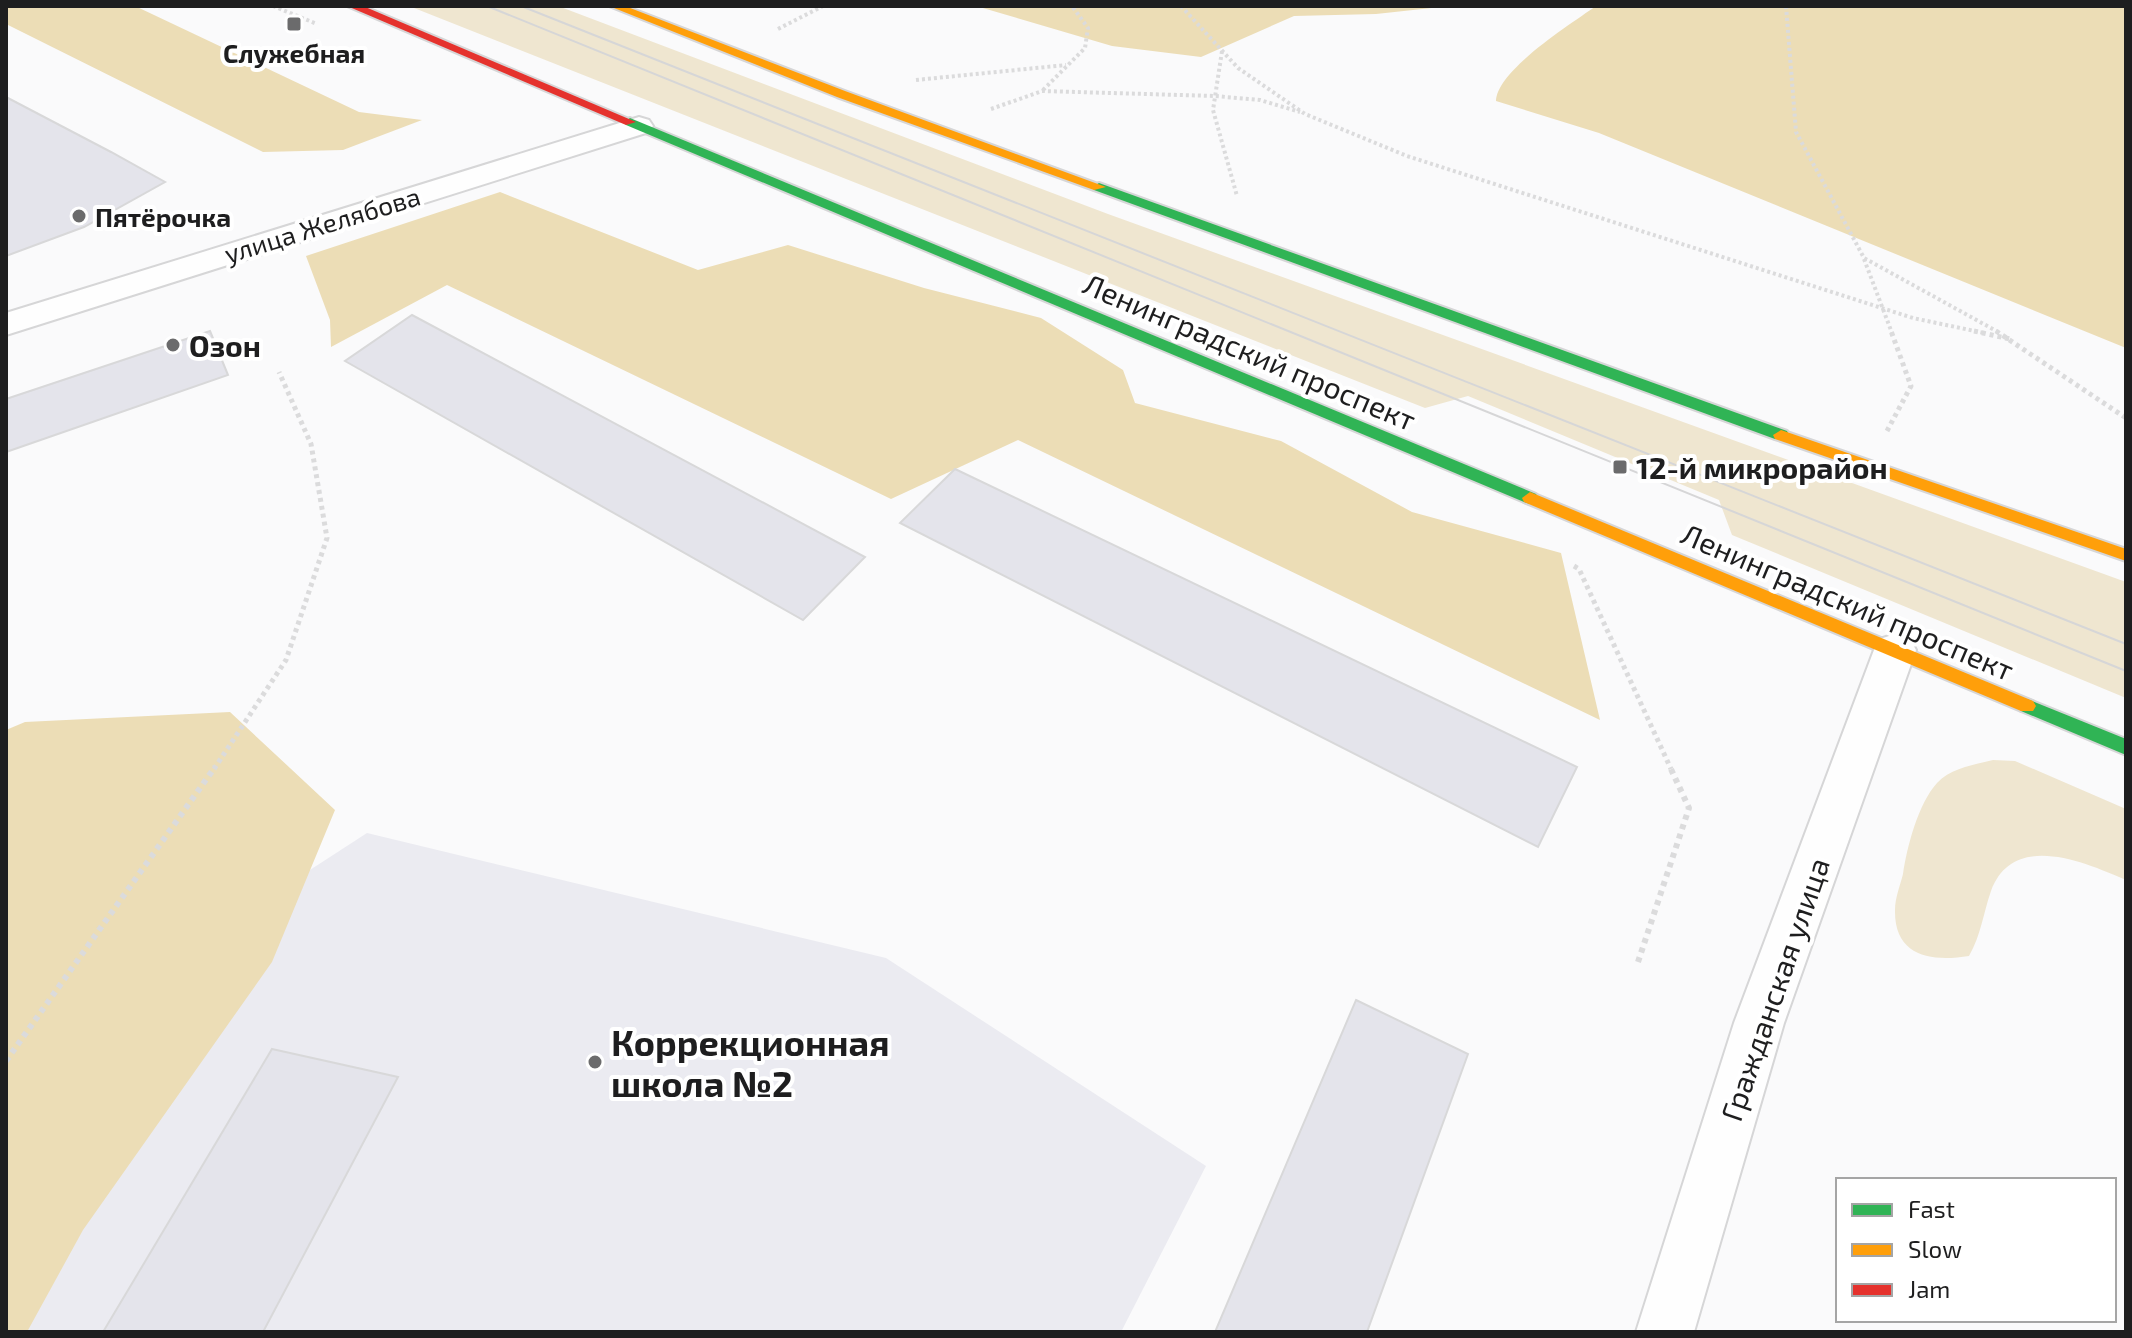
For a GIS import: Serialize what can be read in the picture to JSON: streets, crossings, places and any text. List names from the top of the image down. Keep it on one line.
{"streets":{"main road":["Ленинградский проспект"],"street":["улица Желябова","Гражданская улица"]},"crossings":[["улица Желябова","Ленинградский проспект"],["Ленинградский проспект","Гражданская улица"]],"places":{"transit":["Служебная","12-й микрорайон"],"other":["Пятёрочка","Озон","Коррекционная школа №2"]},"legend":["Fast","Slow","Jam"]}
